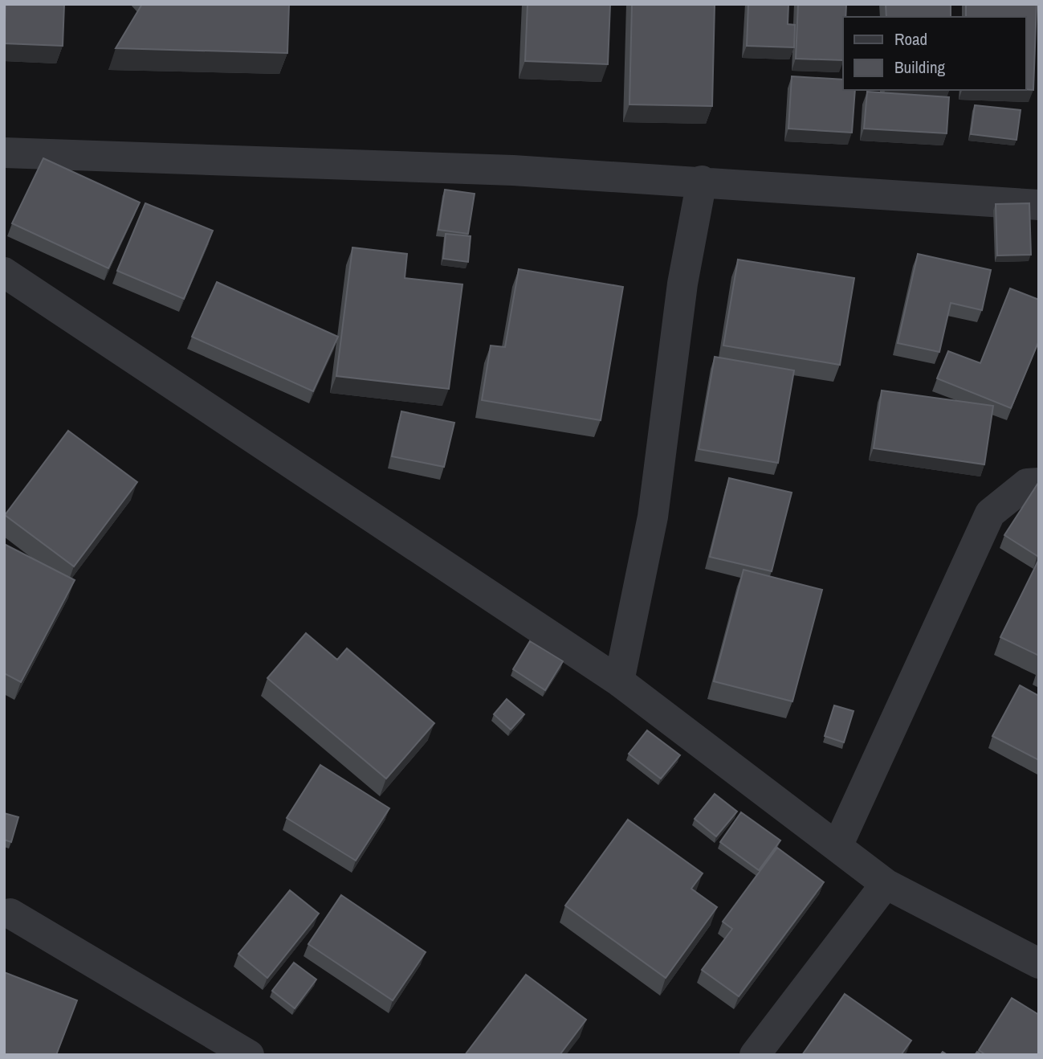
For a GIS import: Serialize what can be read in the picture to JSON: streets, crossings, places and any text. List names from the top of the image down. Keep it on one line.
{"legend":["Road","Building"]}
